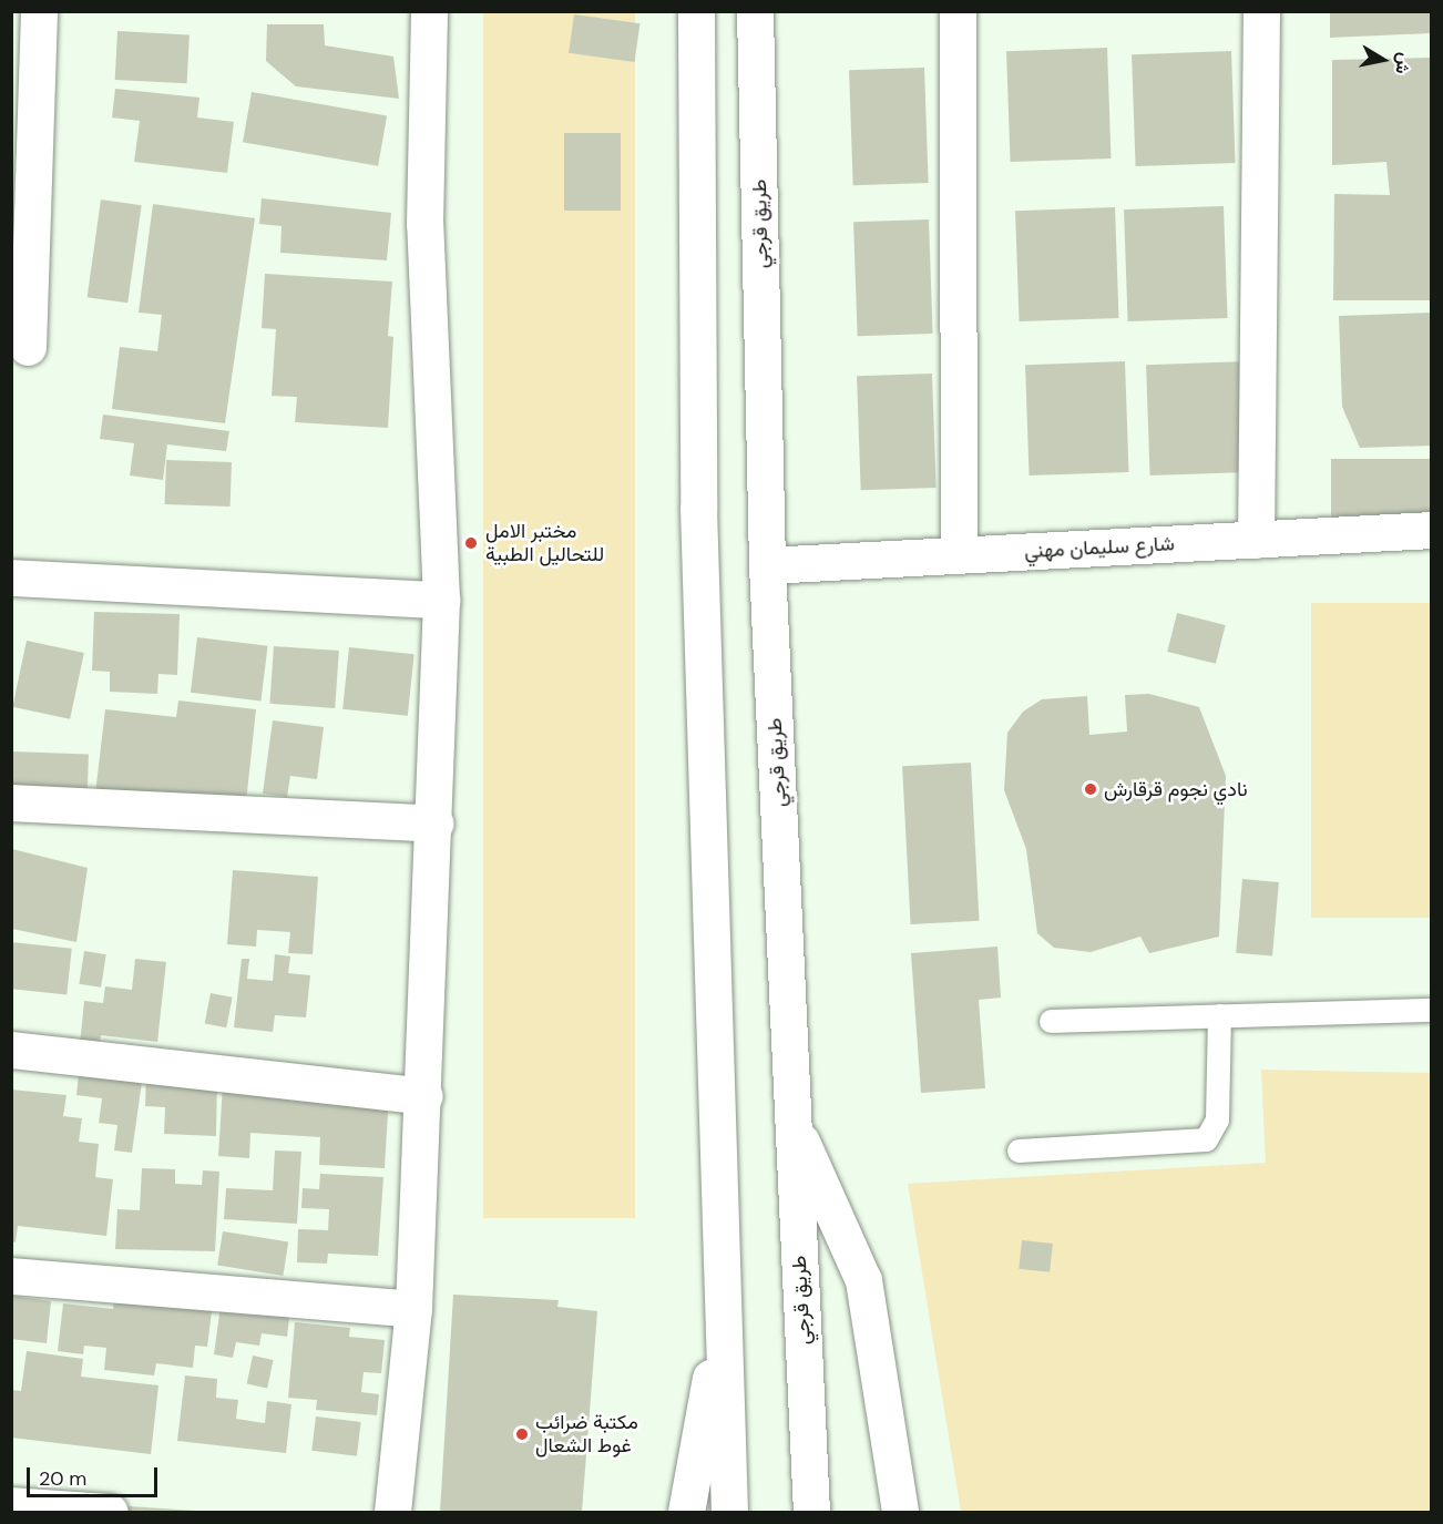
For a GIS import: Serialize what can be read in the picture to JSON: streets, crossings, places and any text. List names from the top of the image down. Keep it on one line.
{"streets":{"main road":["طريق قرجي","شارع سليمان مهني"]},"crossings":[["طريق قرجي","شارع سليمان مهني"]],"places":["مختبر الامل للتحاليل الطبية","نادي نجوم قرقارش","مكتبة ضرائب غوط الشعال"],"scale_bar":"20 m","north":"right"}
